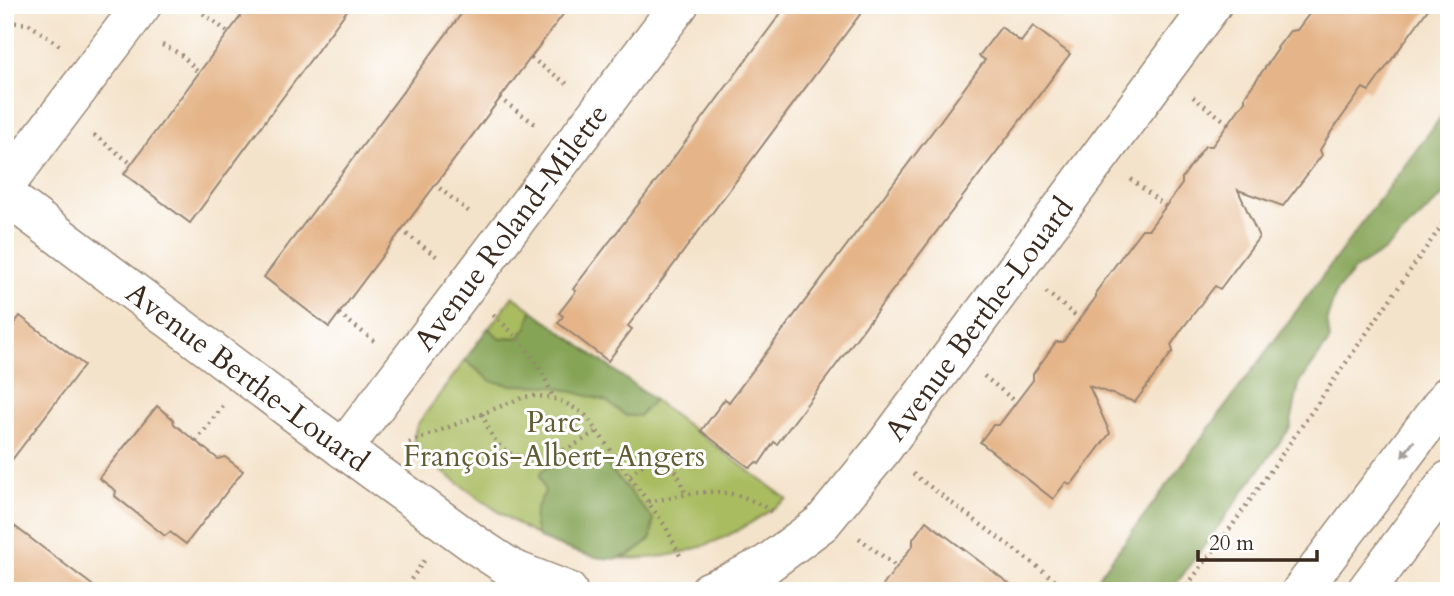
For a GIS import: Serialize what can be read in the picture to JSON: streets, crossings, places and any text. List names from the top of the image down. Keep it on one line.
{"streets":{"street":["Avenue Roland-Milette","Avenue Berthe-Louard"]},"crossings":[["Avenue Roland-Milette","Avenue Berthe-Louard"]],"parks":["Parc François-Albert-Angers"],"scale_bar":"20 m"}
